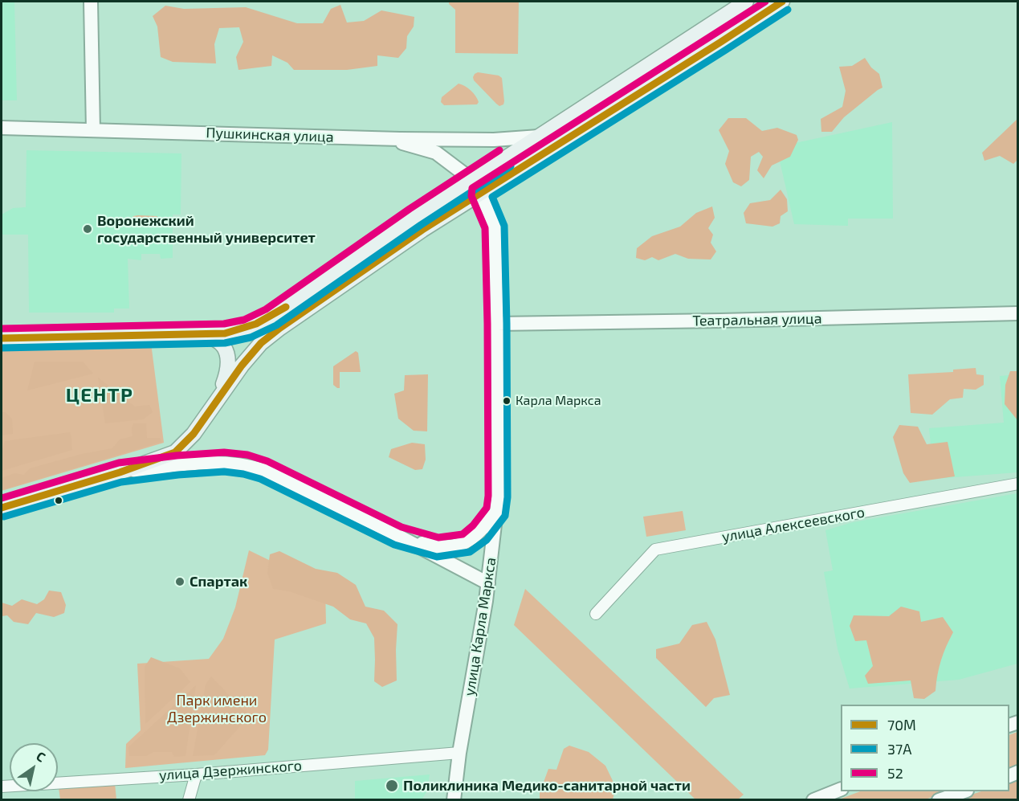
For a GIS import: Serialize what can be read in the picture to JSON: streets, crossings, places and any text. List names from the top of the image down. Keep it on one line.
{"streets":{"main road":["улица Карла Маркса"],"street":["Пушкинская улица","Театральная улица","улица Алексеевского","улица Дзержинского"]},"crossings":[["Пушкинская улица","улица Карла Маркса"],["Театральная улица","улица Карла Маркса"],["улица Карла Маркса","улица Дзержинского"]],"districts":["ЦЕНТР"],"parks":["Парк имени Дзержинского"],"places":["Воронежский государственный университет","Карла Маркса","Спартак","Поликлиника Медико-санитарной части"],"lines":["transit line 70М","transit line 52","transit line 37А"],"legend":["70М","37А","52"],"north":"top right"}
